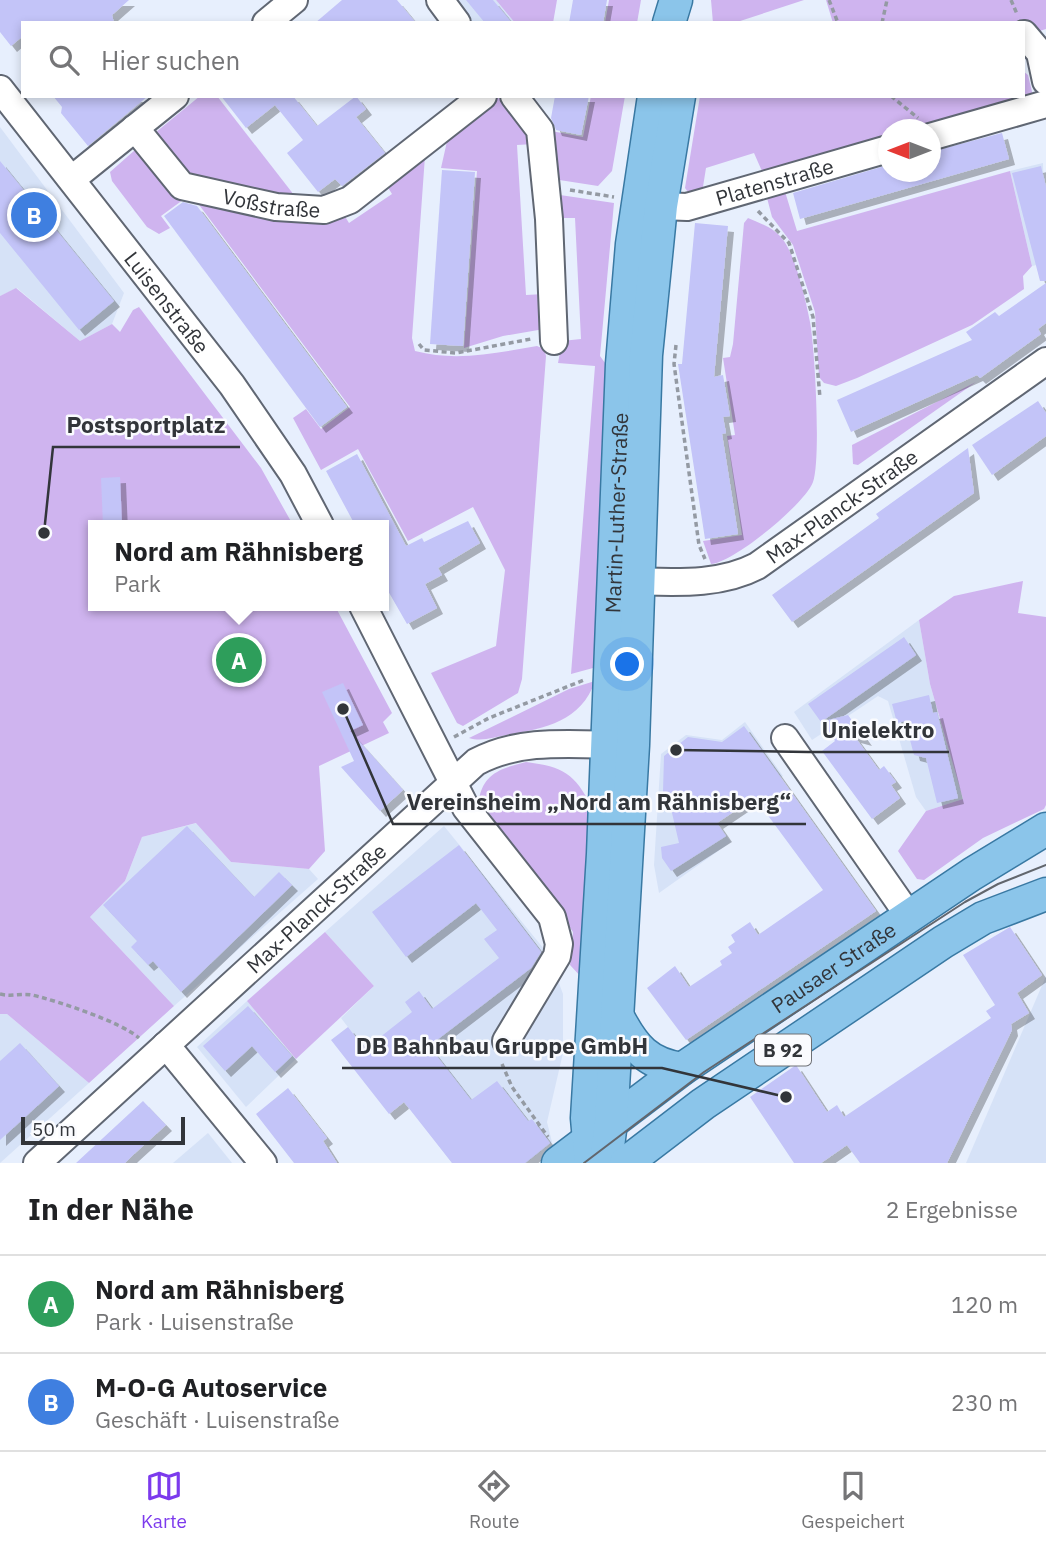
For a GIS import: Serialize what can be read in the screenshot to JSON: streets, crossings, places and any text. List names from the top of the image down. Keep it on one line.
{"streets":{"main road":["Martin-Luther-Straße","Pausaer Straße","B 92"],"street":["Platenstraße","Voßstraße","Luisenstraße","Max-Planck-Straße"]},"crossings":[["Platenstraße","Martin-Luther-Straße"],["Max-Planck-Straße","Martin-Luther-Straße"],["Martin-Luther-Straße","Pausaer Straße"]],"places":["Postsportplatz","Vereinsheim „Nord am Rähnisberg“","Unielektro","DB Bahnbau Gruppe GmbH"],"scale_bar":"50 m","north":"left","page":{"search":"Hier suchen","pins":["B","A"],"popup":["Nord am Rähnisberg","Park"],"scale":"50 m","heading":["In der Nähe","2 Ergebnisse"],"list":[{"mark":"A","name":"Nord am Rähnisberg","note":"Park · Luisenstraße","value":"120 m"},{"mark":"B","name":"M-O-G Autoservice","note":"Geschäft · Luisenstraße","value":"230 m"}],"nav":["Karte","Route","Gespeichert"]}}
